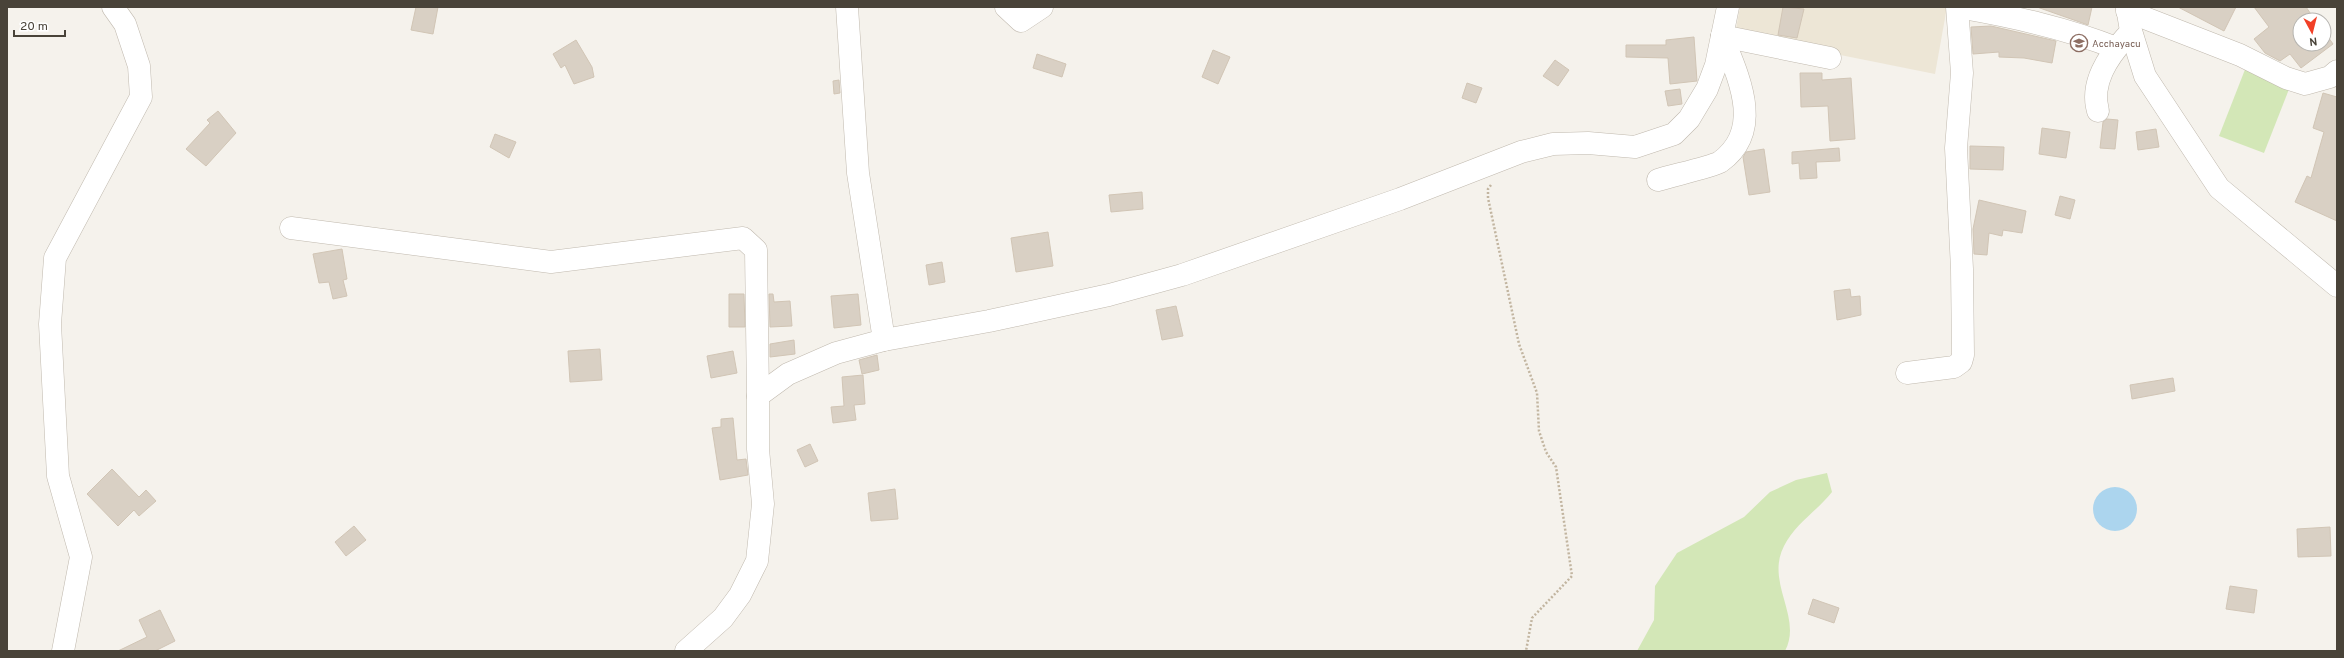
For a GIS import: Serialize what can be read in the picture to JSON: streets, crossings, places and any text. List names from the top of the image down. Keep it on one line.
{"places":{"school or university":["Acchayacu"]},"scale_bar":"20 m","north":"bottom"}
